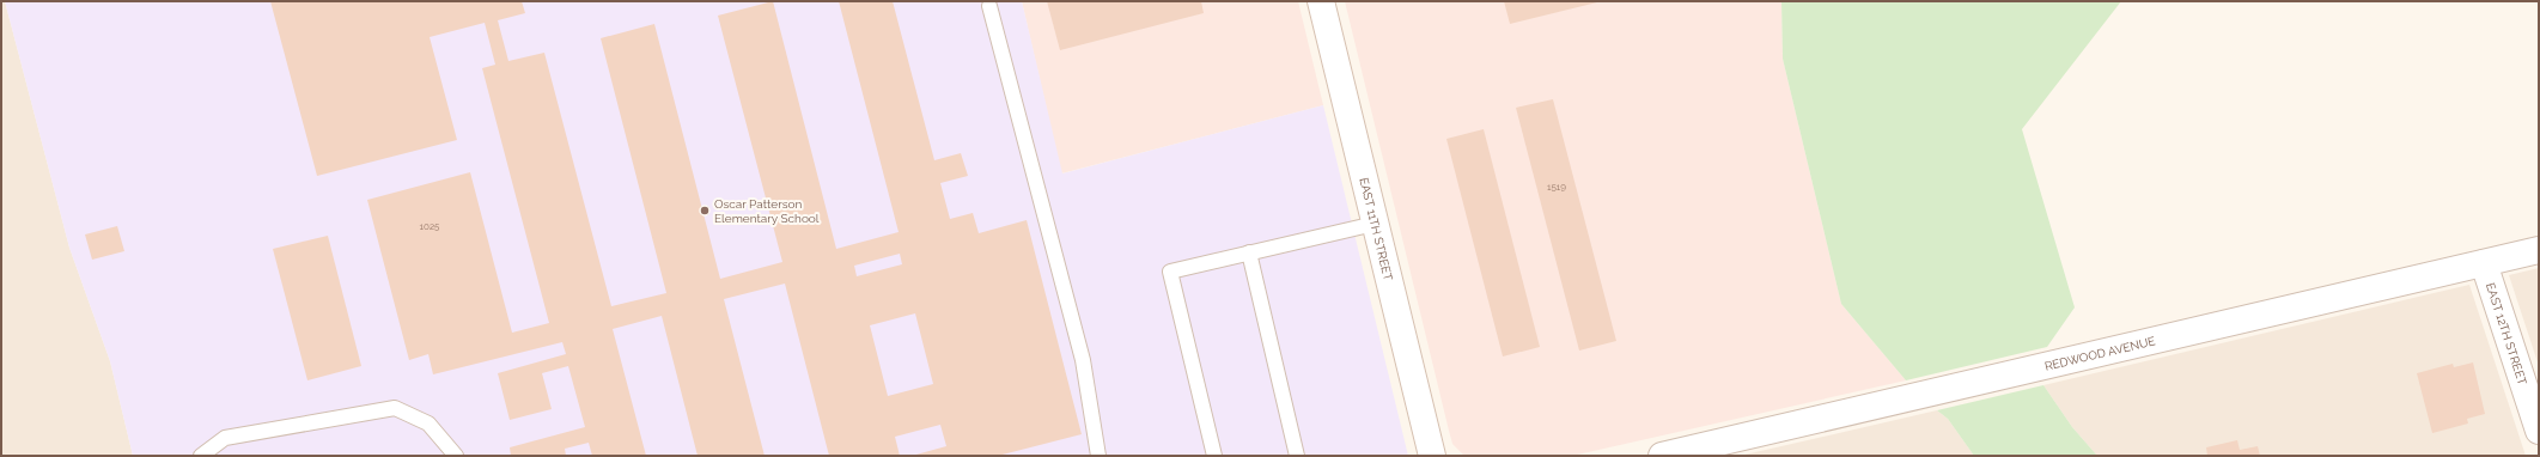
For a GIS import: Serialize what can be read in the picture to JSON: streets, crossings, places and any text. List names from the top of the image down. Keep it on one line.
{"streets":{"street":["EAST 11TH STREET","EAST 12TH STREET","REDWOOD AVENUE"]},"crossings":[["EAST 12TH STREET","REDWOOD AVENUE"]],"places":["Oscar Patterson Elementary School"],"house_numbers":["1519","1025"]}
